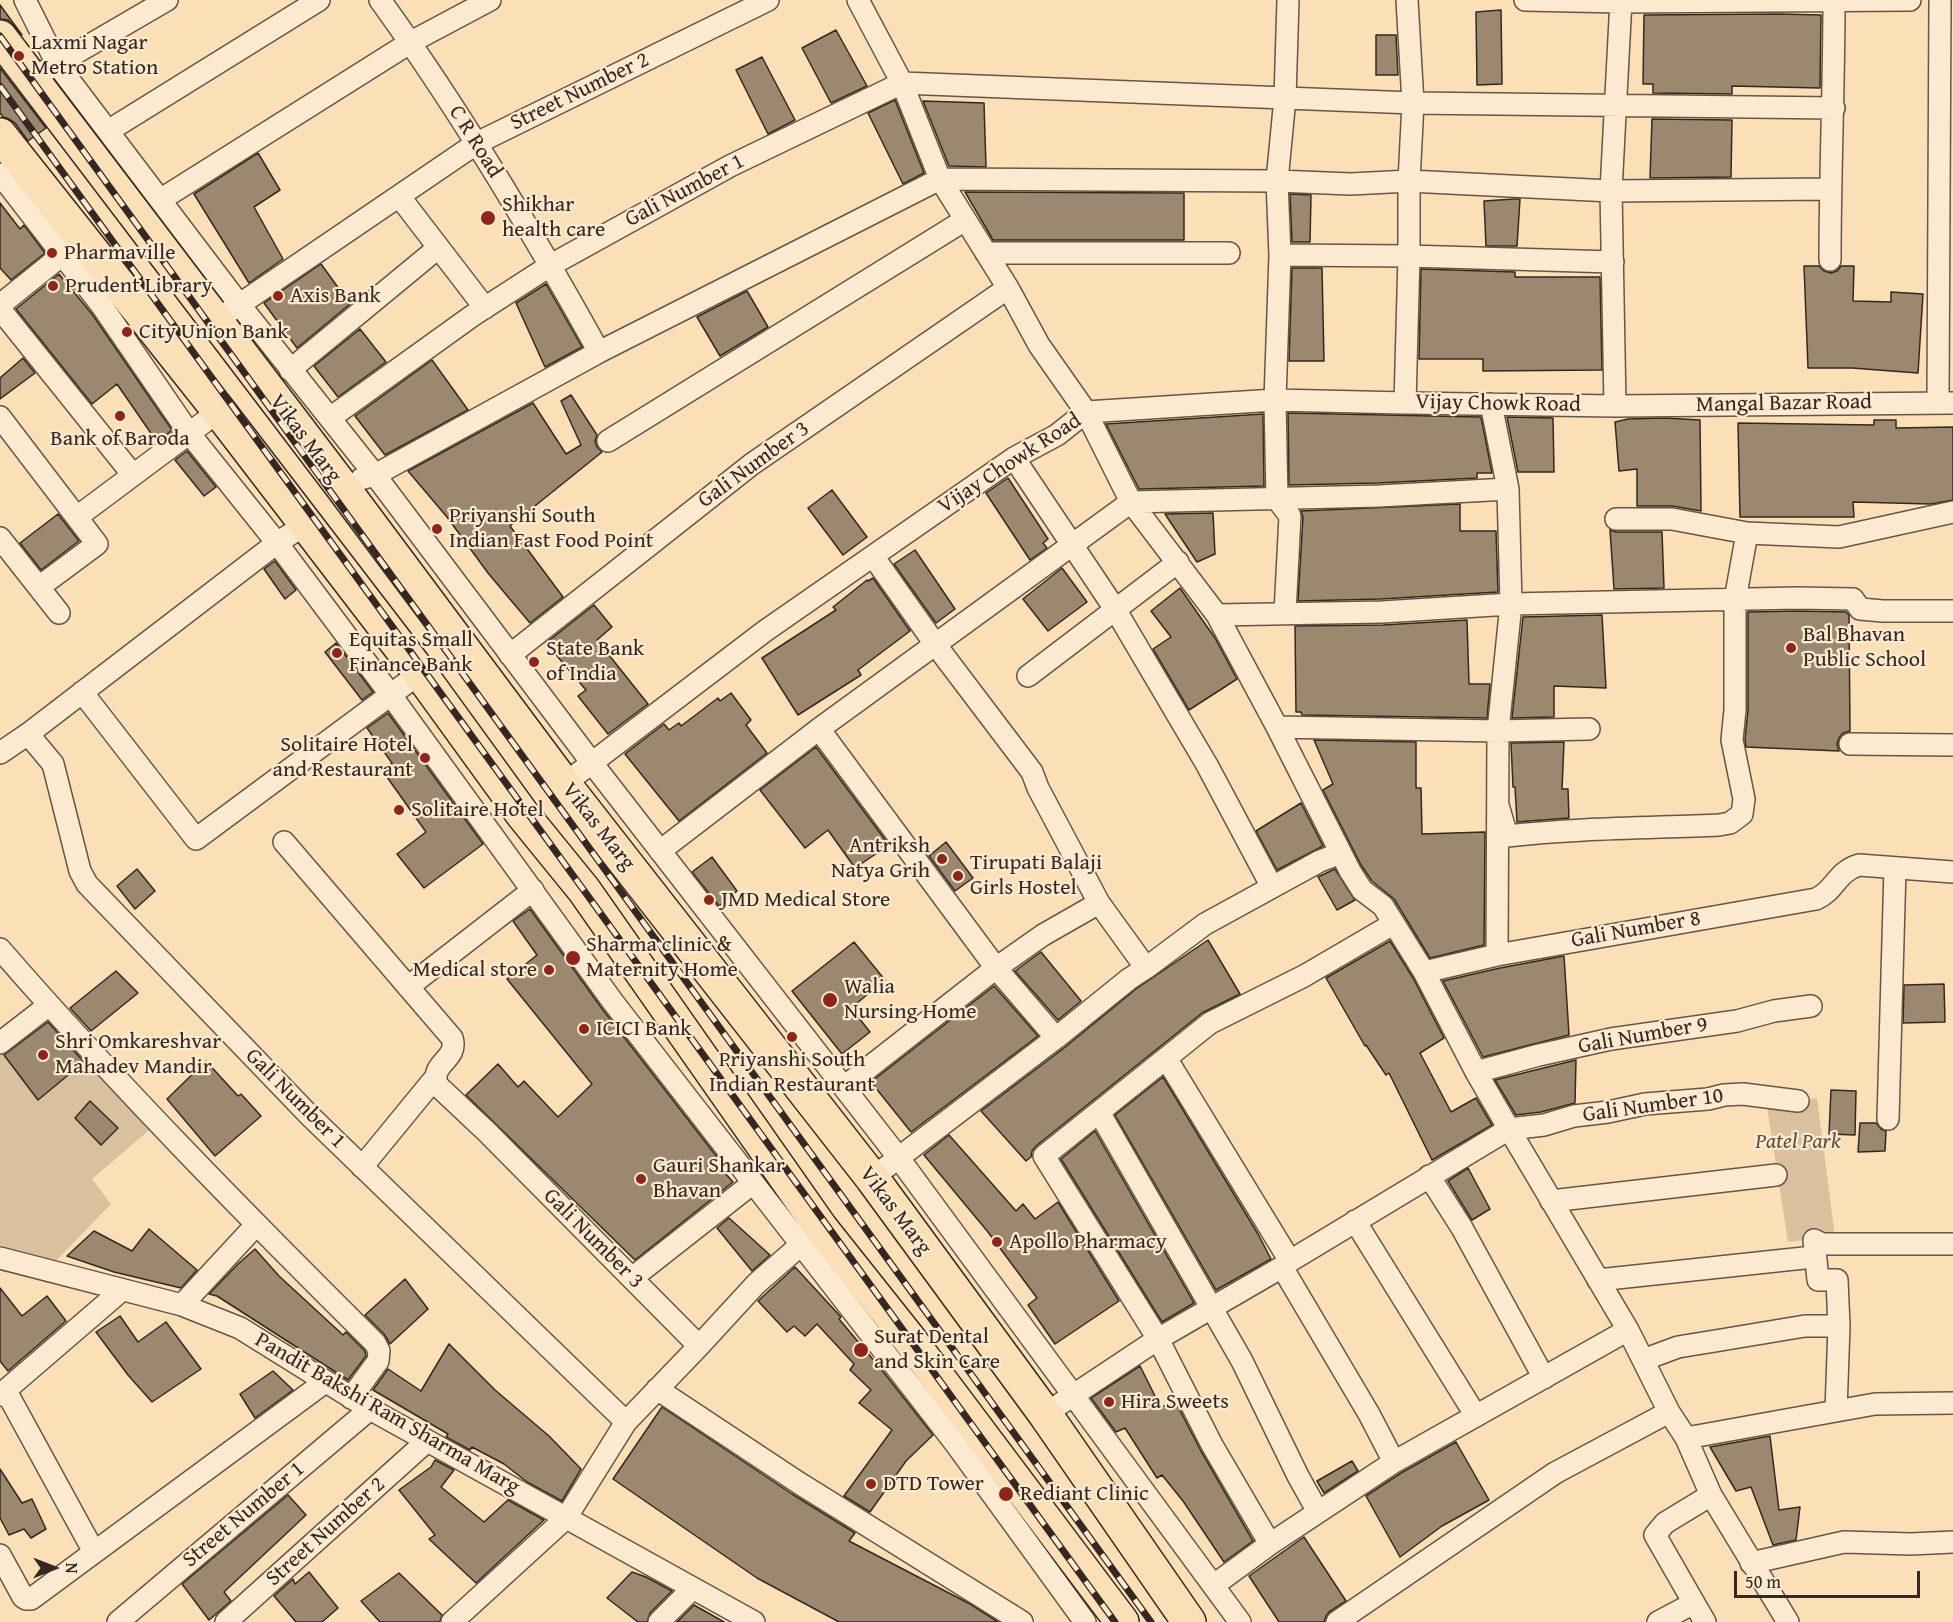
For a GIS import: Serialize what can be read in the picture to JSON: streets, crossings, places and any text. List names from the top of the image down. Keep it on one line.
{"streets":{"main road":["Vikas Marg"],"street":["Street Number 2","C R Road","Gali Number 1","Vijay Chowk Road","Mangal Bazar Road","Gali Number 3","Gali Number 8","Gali Number 9","Gali Number 10","Pandit Bakshi Ram Sharma Marg","Street Number 1"]},"crossings":[["Street Number 2","C R Road"],["Street Number 2","Vikas Marg"],["Street Number 2","Pandit Bakshi Ram Sharma Marg"],["C R Road","Gali Number 1"],["Vijay Chowk Road","Mangal Bazar Road"],["Vijay Chowk Road","Vikas Marg"],["Pandit Bakshi Ram Sharma Marg","Street Number 1"]],"parks":["Patel Park"],"places":["Laxmi Nagar Metro Station","Shikhar health care","Pharmaville","Prudent Library","Axis Bank","City Union Bank","Bank of Baroda","Priyanshi South Indian Fast Food Point","Bal Bhavan Public School","Equitas Small Finance Bank","State Bank of India","Solitaire Hotel and Restaurant","Solitaire Hotel","Antriksh Natya Grih","Tirupati Balaji Girls Hostel","JMD Medical Store","Sharma clinic & Maternity Home","Medical store","Walia Nursing Home","ICICI Bank","Priyanshi South Indian Restaurant","Shri Omkareshvar Mahadev Mandir","Gauri Shankar Bhavan","Apollo Pharmacy","Surat Dental and Skin Care","Hira Sweets","DTD Tower","Rediant Clinic"],"scale_bar":"50 m","north":"right"}
